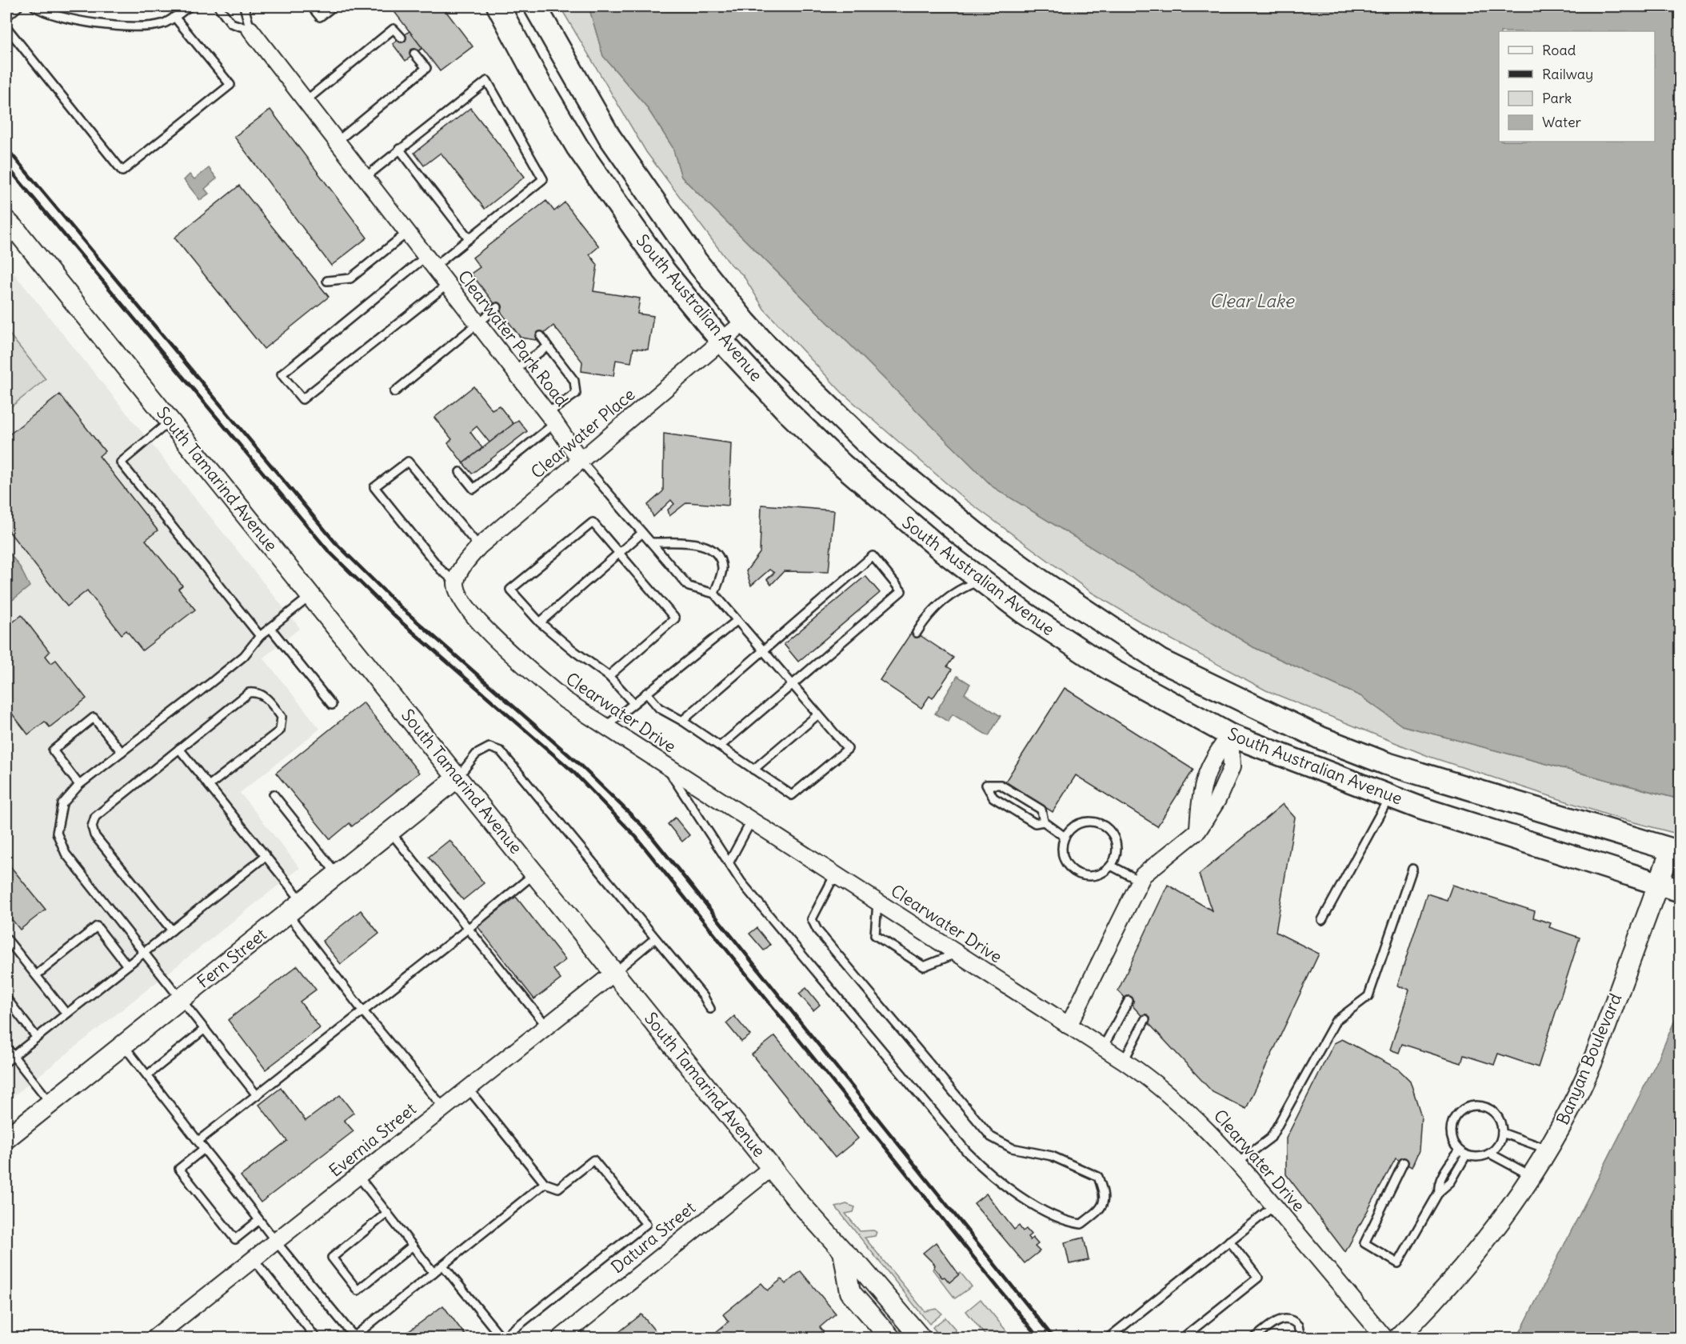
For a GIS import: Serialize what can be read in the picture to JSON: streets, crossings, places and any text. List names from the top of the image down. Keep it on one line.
{"streets":{"main road":["South Australian Avenue"],"street":["Clearwater Park Road","Clearwater Place","South Tamarind Avenue","Clearwater Drive","Fern Street","Banyan Boulevard","Evernia Street","Datura Street"]},"crossings":[["South Australian Avenue","Clearwater Place"],["South Australian Avenue","Banyan Boulevard"],["Clearwater Park Road","Clearwater Place"],["Clearwater Place","Clearwater Drive"],["South Tamarind Avenue","Fern Street"],["South Tamarind Avenue","Evernia Street"],["South Tamarind Avenue","Datura Street"]],"water":["Clear Lake"],"legend":["Road","Railway","Park","Water"]}
